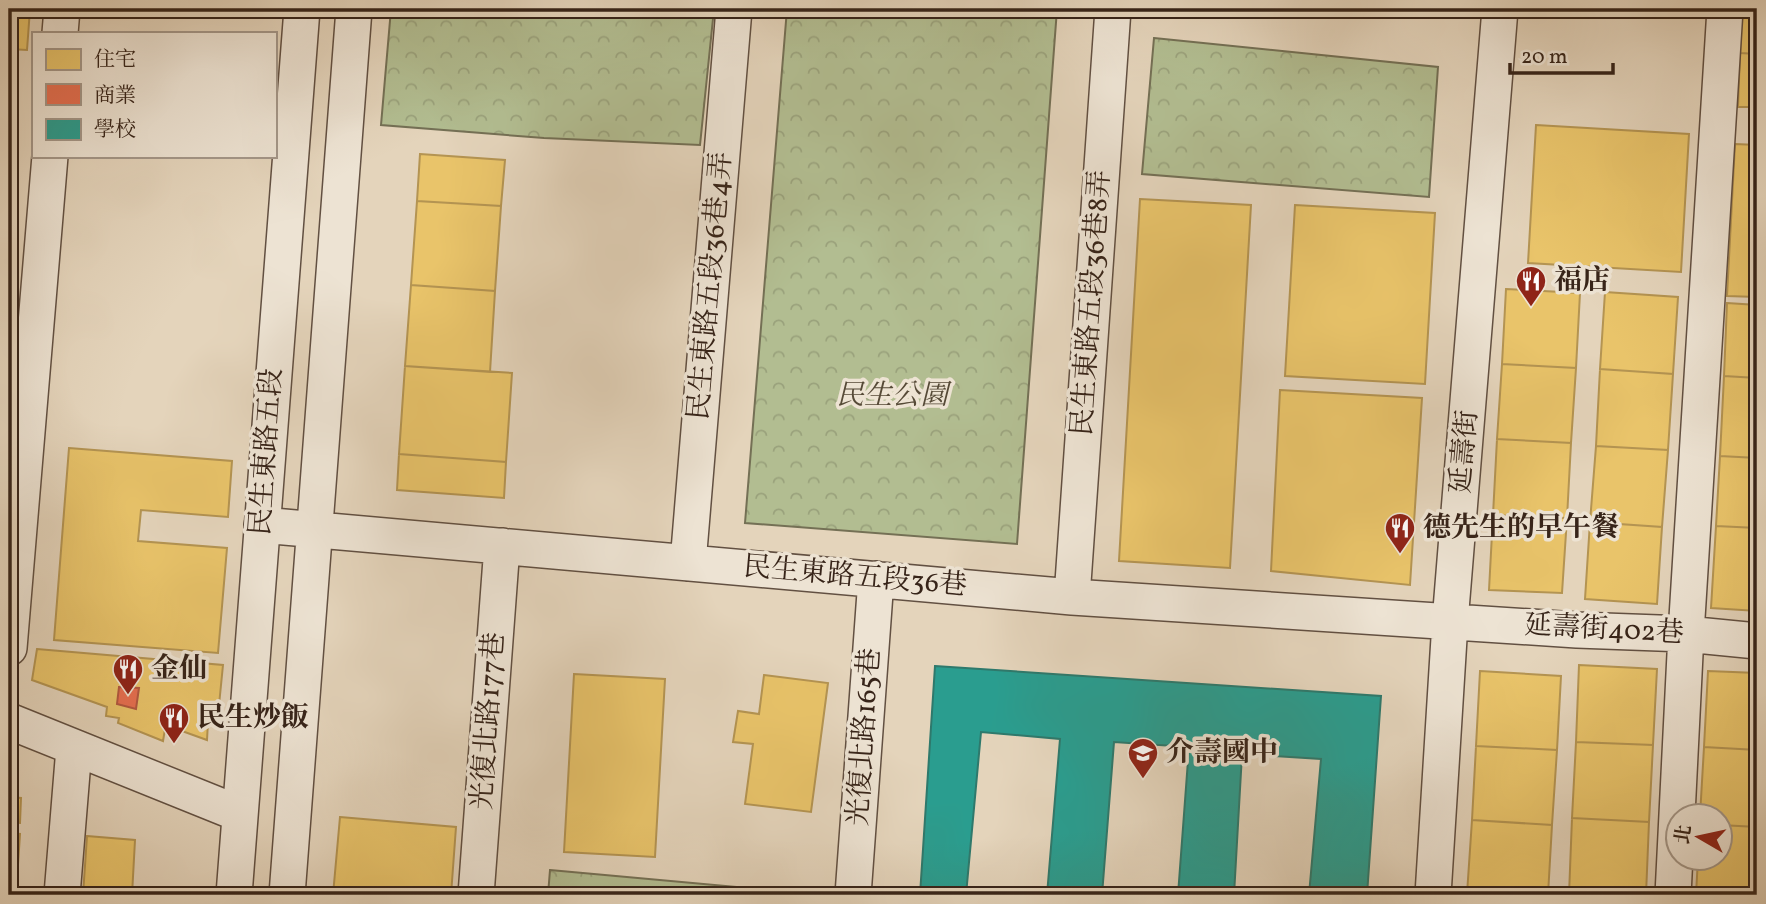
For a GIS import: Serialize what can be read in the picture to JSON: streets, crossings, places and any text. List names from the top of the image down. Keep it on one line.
{"streets":{"street":["民生東路五段36巷4弄","民生東路五段36巷8弄","民生東路五段","延壽街","民生東路五段36巷","延壽街402巷","光復北路177巷","光復北路165巷"]},"crossings":[["民生東路五段36巷4弄","民生東路五段36巷"],["民生東路五段36巷8弄","民生東路五段36巷"],["民生東路五段","民生東路五段36巷"],["延壽街","民生東路五段36巷"],["延壽街","延壽街402巷"],["民生東路五段36巷","延壽街402巷"],["民生東路五段36巷","光復北路177巷"],["民生東路五段36巷","光復北路165巷"]],"parks":["民生公園"],"places":{"restaurant":["福店","德先生的早午餐","金仙","民生炒飯"],"school or university":["介壽國中"]},"legend":["住宅","商業","學校"],"scale_bar":"20 m","north":"left"}
